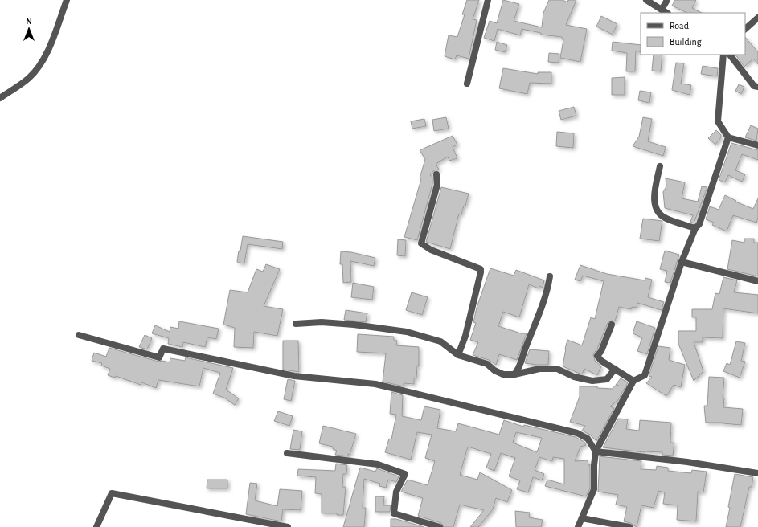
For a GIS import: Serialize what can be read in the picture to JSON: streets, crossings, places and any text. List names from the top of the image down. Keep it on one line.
{"legend":["Road","Building"],"north":"top"}
